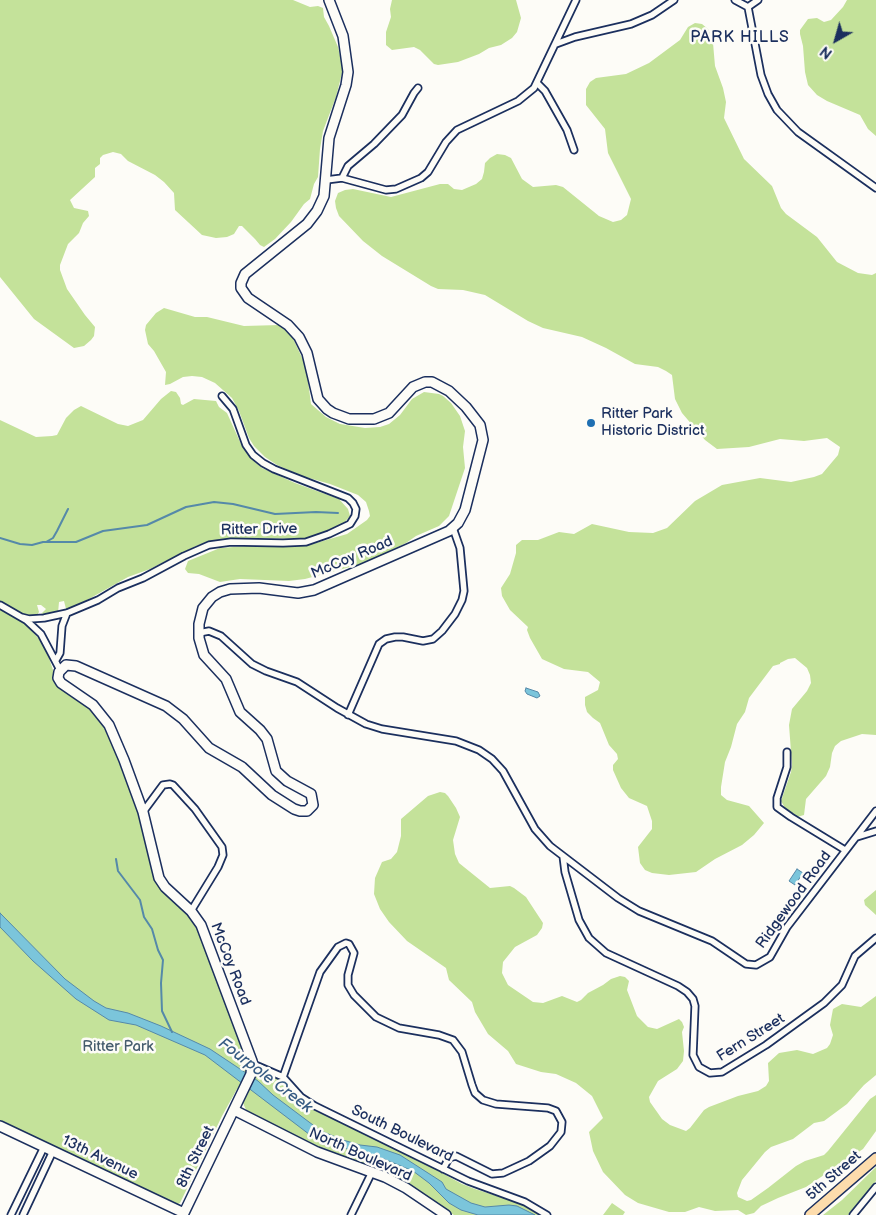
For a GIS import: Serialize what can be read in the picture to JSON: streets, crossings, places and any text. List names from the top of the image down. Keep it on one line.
{"streets":{"main road":["5th Street"],"street":["Ritter Drive","McCoy Road","Ridgewood Road","Fern Street","South Boulevard","North Boulevard","8th Street","13th Avenue"]},"crossings":[["McCoy Road","Ridgewood Road"],["McCoy Road","South Boulevard"],["Ridgewood Road","Fern Street"],["North Boulevard","8th Street"],["8th Street","13th Avenue"]],"districts":["PARK HILLS"],"water":["Fourpole Creek"],"parks":["Ritter Park"],"places":["Ritter Park Historic District"],"north":"bottom left"}
